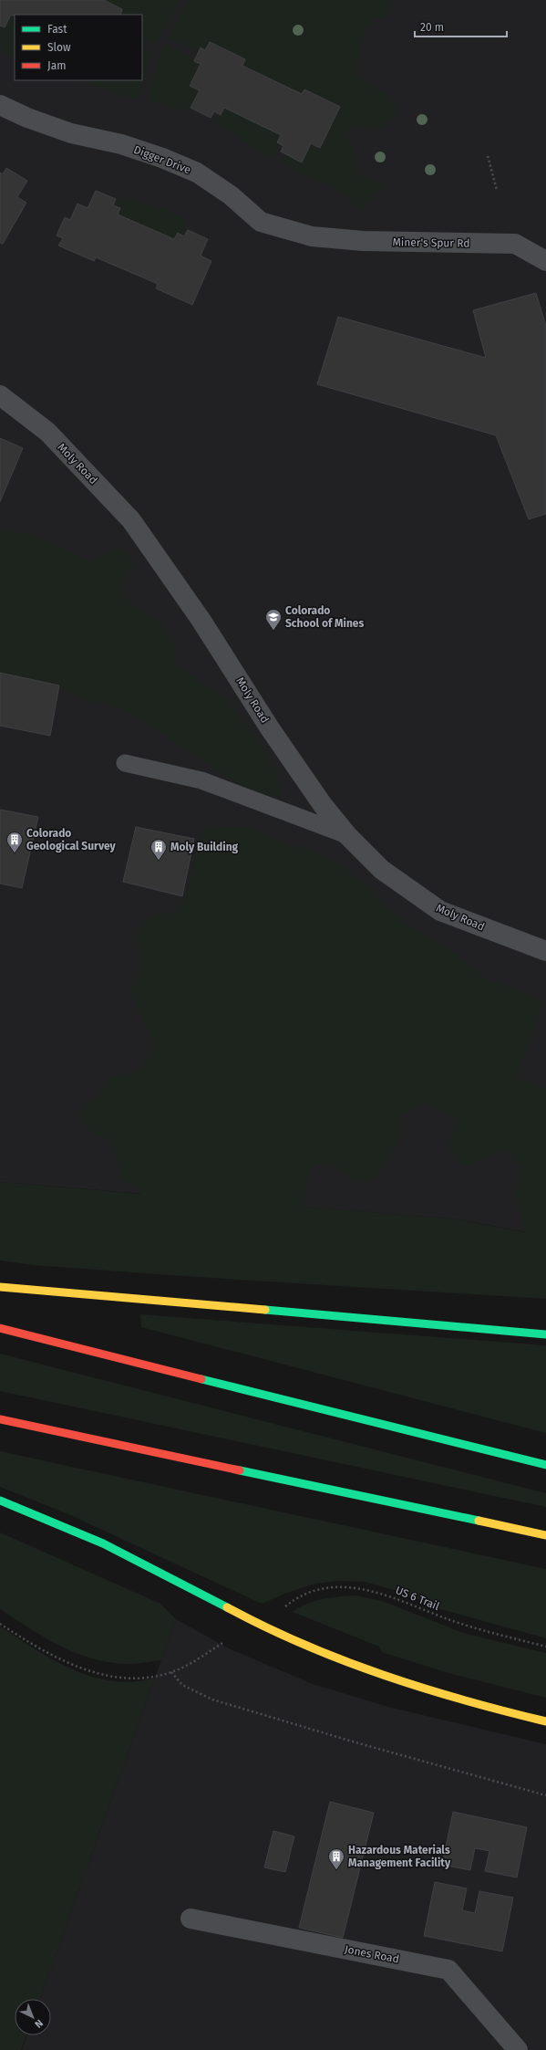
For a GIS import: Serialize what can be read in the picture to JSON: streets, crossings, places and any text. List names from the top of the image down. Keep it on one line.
{"streets":{"street":["Digger Drive","Miner's Spur Rd","Moly Road","Jones Road"],"path":["US 6 Trail"]},"crossings":[["Digger Drive","Miner's Spur Rd"]],"places":{"school or university":["Colorado School of Mines"],"building":["Colorado Geological Survey","Moly Building","Hazardous Materials Management Facility"]},"legend":["Fast","Slow","Jam"],"scale_bar":"20 m","north":"bottom right"}
